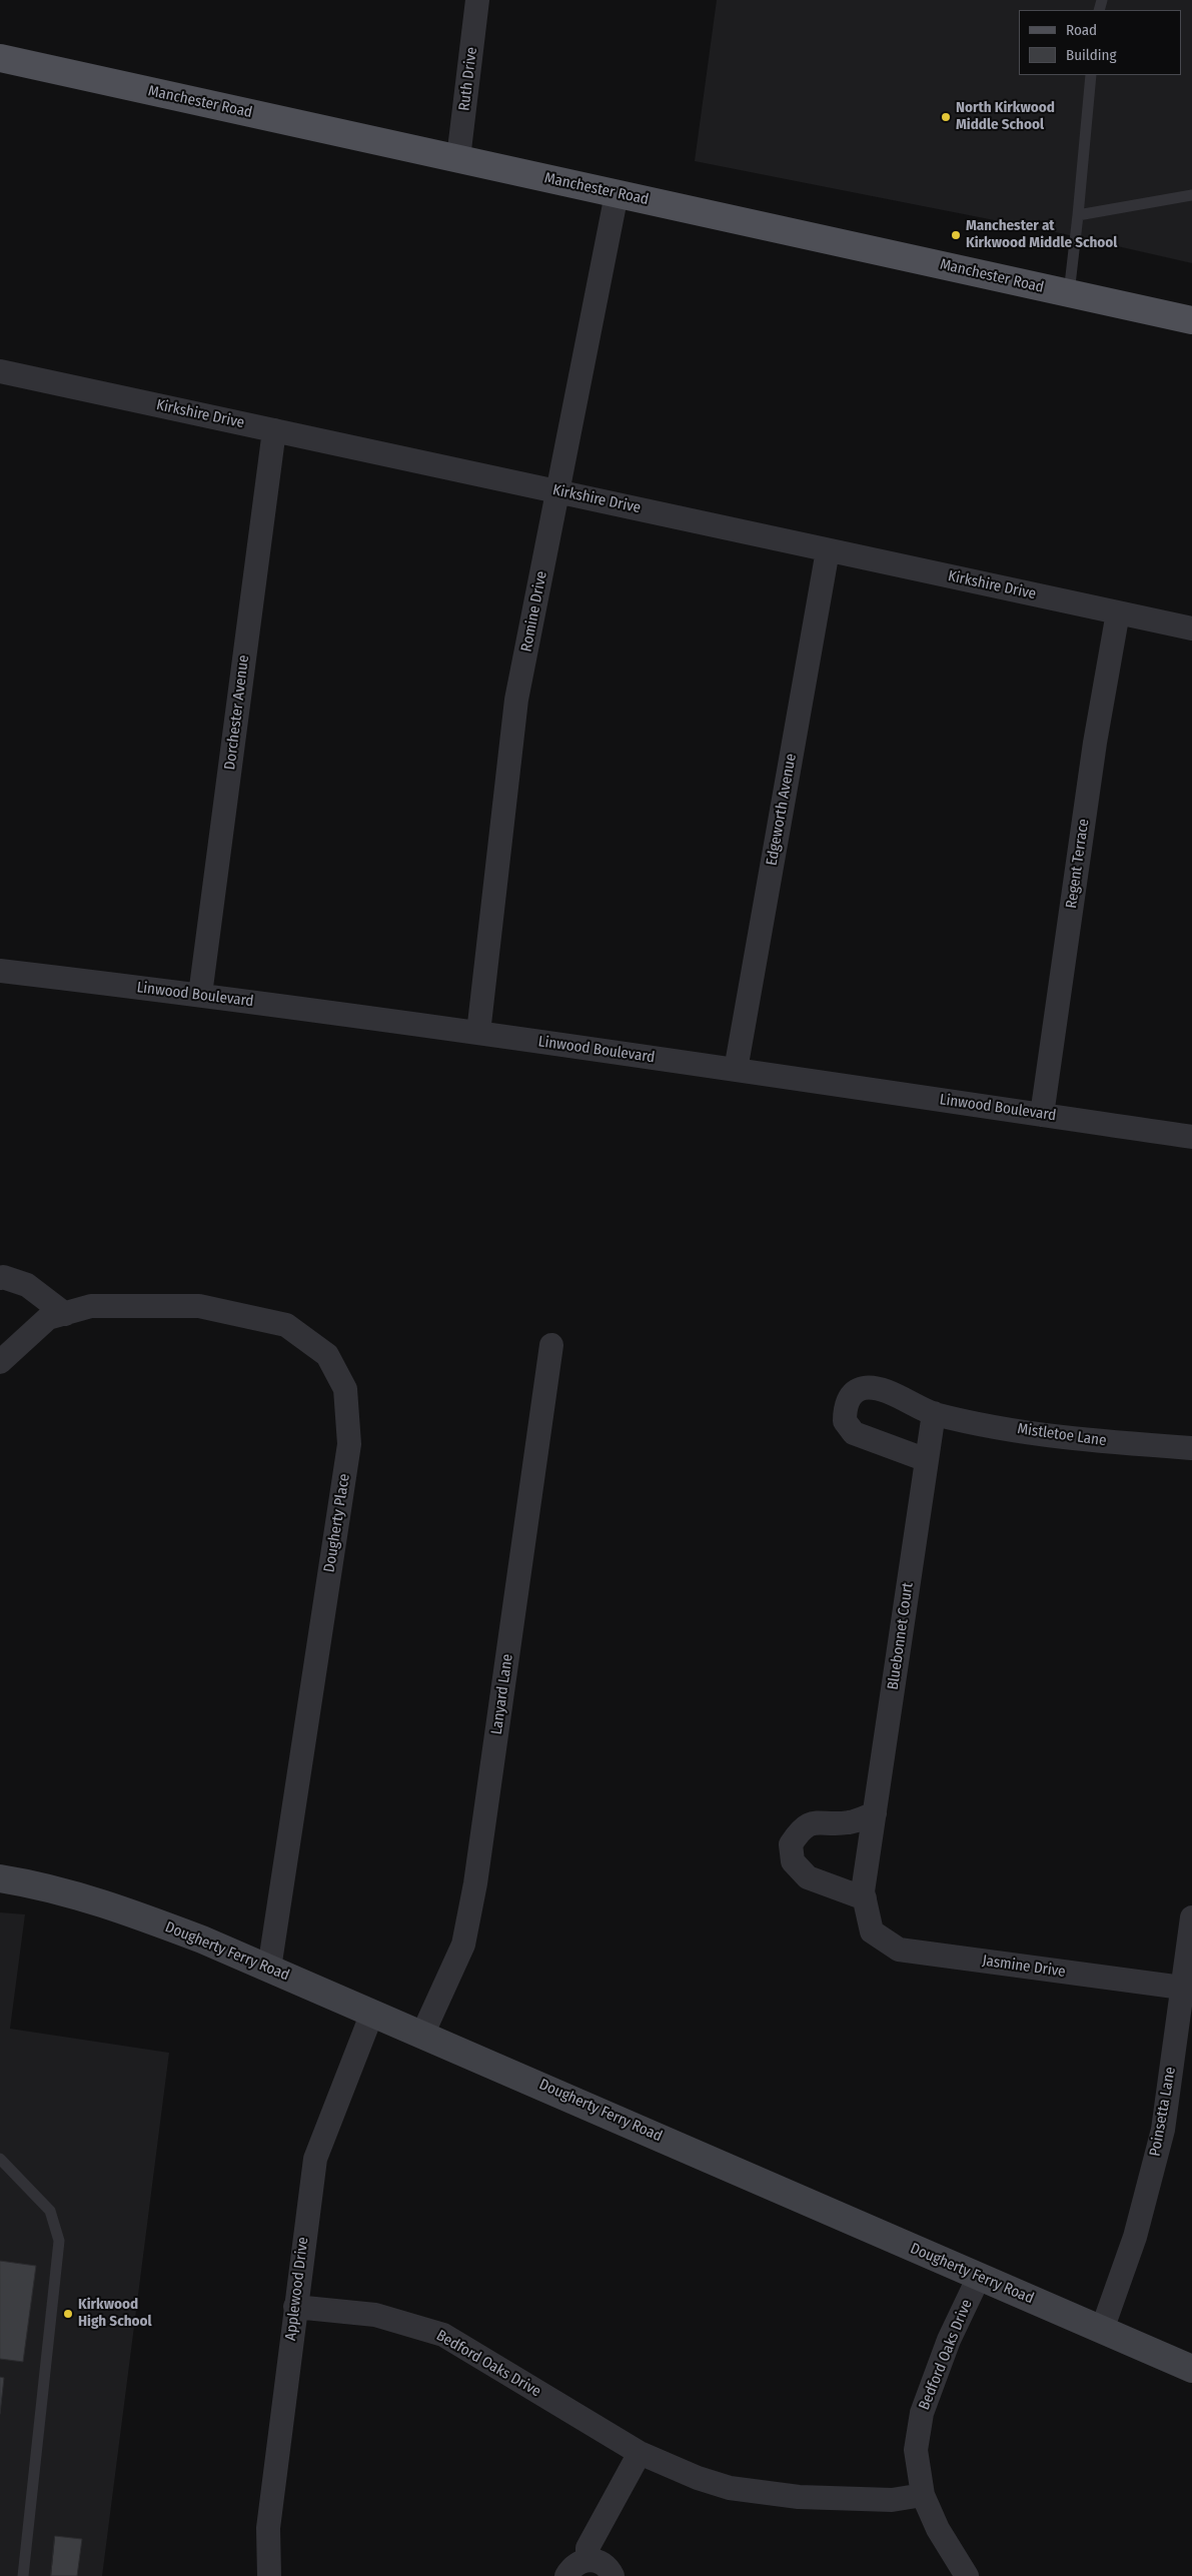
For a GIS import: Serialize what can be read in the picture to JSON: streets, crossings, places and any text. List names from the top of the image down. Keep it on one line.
{"streets":{"main road":["Manchester Road","Dougherty Ferry Road"],"street":["Ruth Drive","Kirkshire Drive","Romine Drive","Dorchester Avenue","Edgeworth Avenue","Regent Terrace","Linwood Boulevard","Mistletoe Lane","Dougherty Place","Bluebonnet Court","Lanyard Lane","Jasmine Drive","Poinsetta Lane","Applewood Drive","Bedford Oaks Drive"]},"crossings":[["Ruth Drive","Manchester Road"],["Manchester Road","Romine Drive"],["Kirkshire Drive","Romine Drive"],["Kirkshire Drive","Dorchester Avenue"],["Kirkshire Drive","Edgeworth Avenue"],["Kirkshire Drive","Regent Terrace"],["Romine Drive","Linwood Boulevard"],["Dorchester Avenue","Linwood Boulevard"],["Edgeworth Avenue","Linwood Boulevard"],["Regent Terrace","Linwood Boulevard"],["Mistletoe Lane","Bluebonnet Court"],["Dougherty Place","Dougherty Ferry Road"],["Bluebonnet Court","Jasmine Drive"],["Lanyard Lane","Dougherty Ferry Road"],["Dougherty Ferry Road","Poinsetta Lane"],["Dougherty Ferry Road","Applewood Drive"],["Dougherty Ferry Road","Bedford Oaks Drive"],["Jasmine Drive","Poinsetta Lane"],["Applewood Drive","Bedford Oaks Drive"]],"places":["North Kirkwood Middle School","Manchester at Kirkwood Middle School","Kirkwood High School"],"legend":["Road","Building"]}
